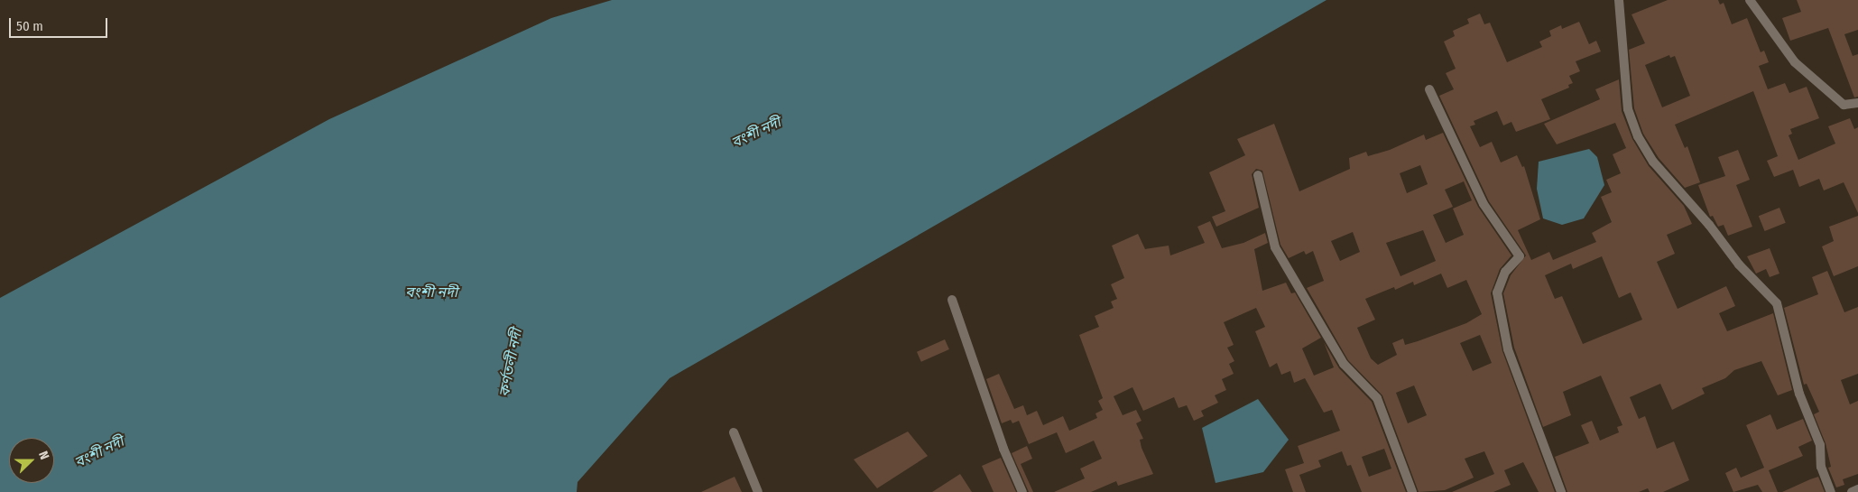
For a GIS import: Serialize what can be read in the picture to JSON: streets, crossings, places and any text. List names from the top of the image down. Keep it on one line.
{"water":["বংশী নদী","কর্ণতলী নদী"],"scale_bar":"50 m","north":"right"}
